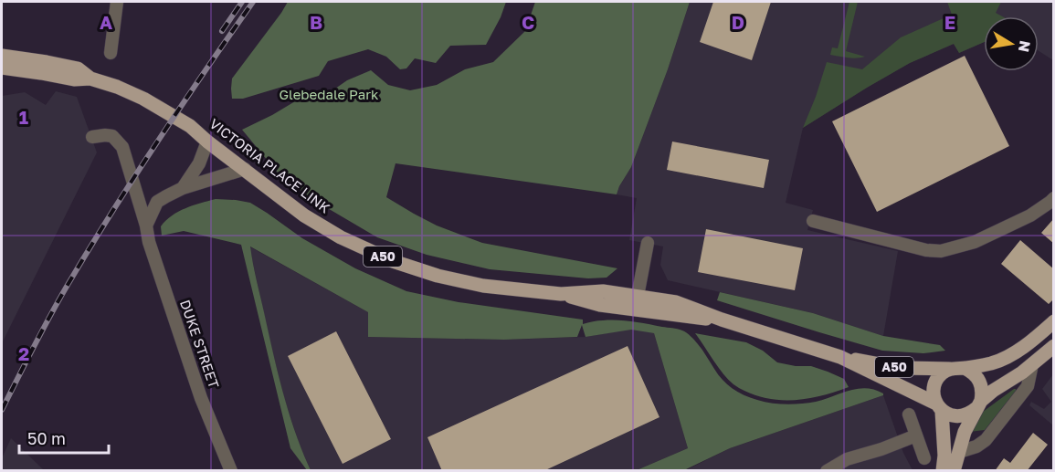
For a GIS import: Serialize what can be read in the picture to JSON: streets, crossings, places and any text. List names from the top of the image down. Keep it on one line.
{"streets":{"main road":["VICTORIA PLACE LINK","A50"],"street":["DUKE STREET"]},"crossings":[["VICTORIA PLACE LINK","A50"]],"parks":["Glebedale Park"],"scale_bar":"50 m","north":"right","grid":{"columns":["A","B","C","D","E"],"rows":["1","2"]}}
